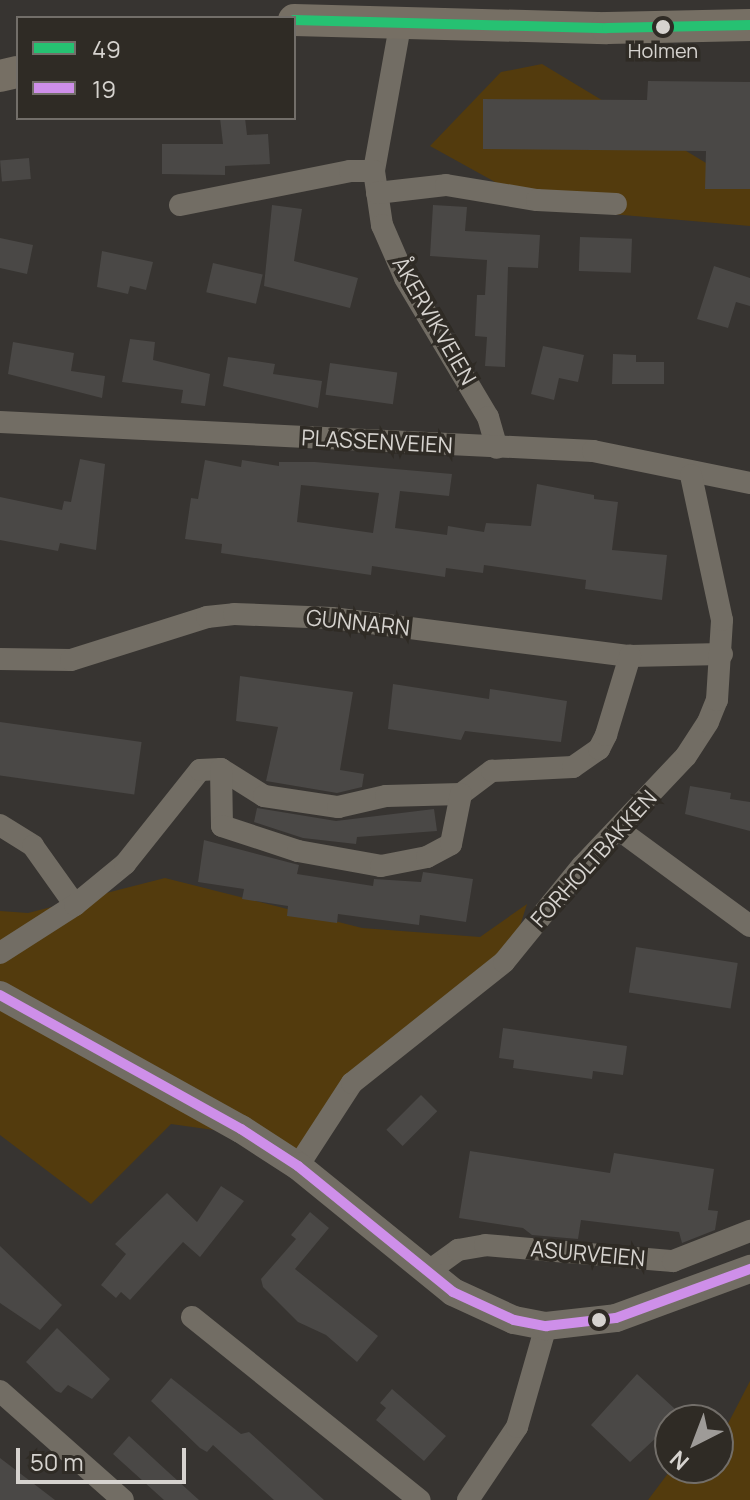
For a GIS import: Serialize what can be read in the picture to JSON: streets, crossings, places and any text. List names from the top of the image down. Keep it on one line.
{"streets":{"street":["ÅKERVIKVEIEN","PLASSENVEIEN","GUNNARN","FORHOLTBAKKEN","ASURVEIEN"]},"crossings":[["ÅKERVIKVEIEN","PLASSENVEIEN"],["PLASSENVEIEN","FORHOLTBAKKEN"],["GUNNARN","FORHOLTBAKKEN"]],"places":["Holmen"],"lines":["transit line 49","transit line 19"],"legend":["49","19"],"scale_bar":"50 m","north":"bottom left"}
